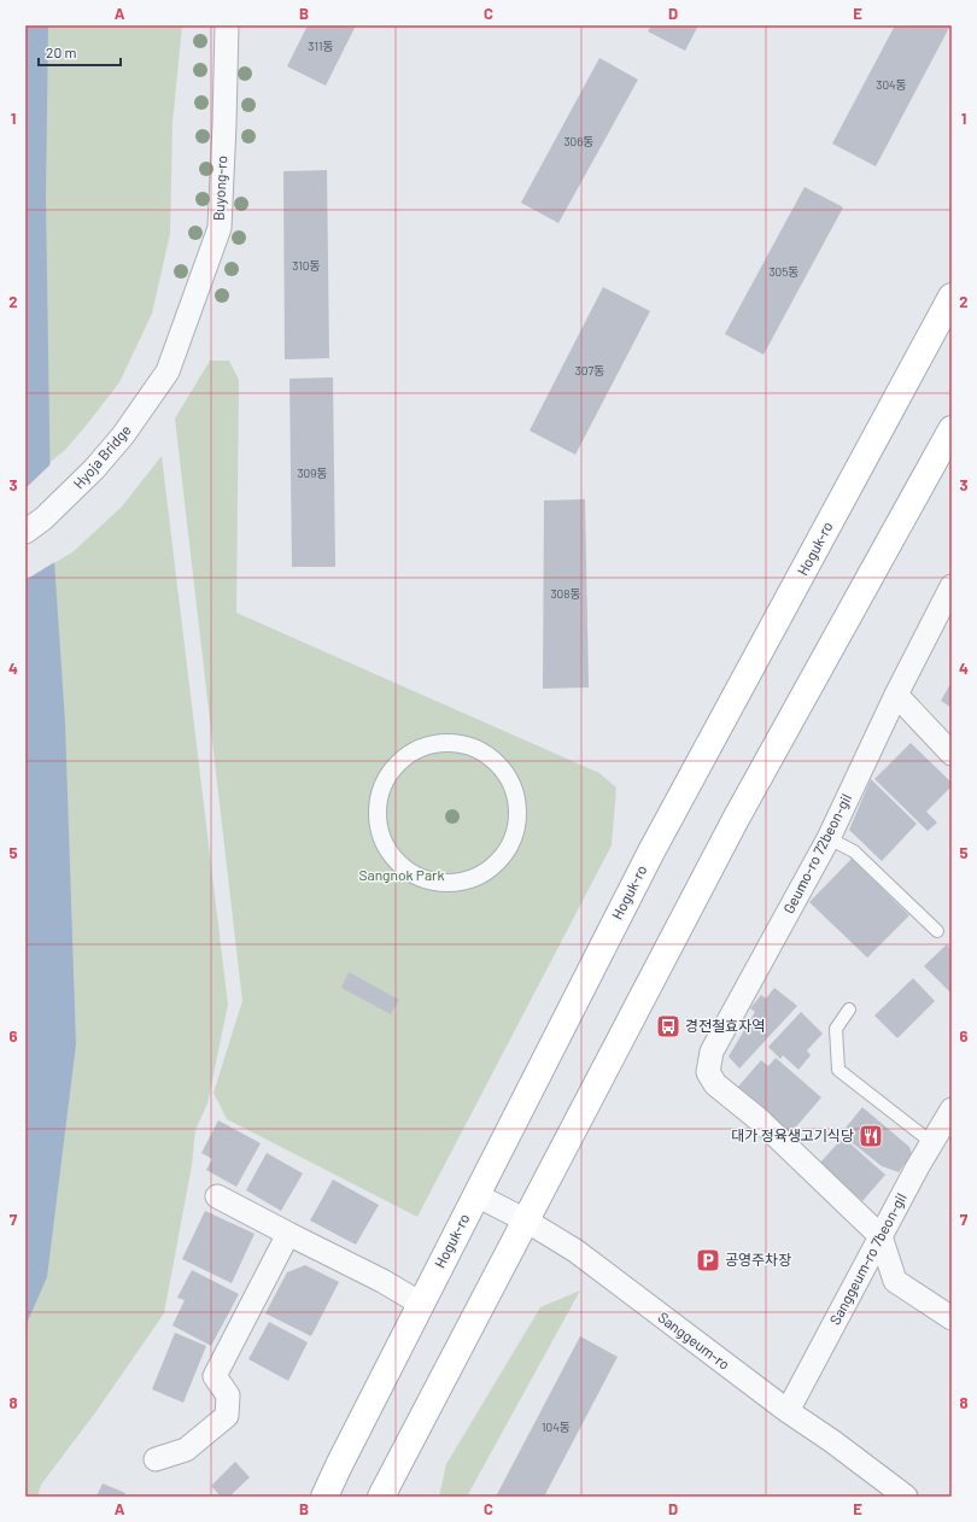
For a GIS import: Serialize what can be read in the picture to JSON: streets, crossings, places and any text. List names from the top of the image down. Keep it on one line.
{"streets":{"main road":["Hoguk-ro"],"street":["Buyong-ro","Hyoja Bridge","Geumo-ro 72beon-gil","Sanggeum-ro 7beon-gil","Sanggeum-ro"]},"crossings":[["Buyong-ro","Hyoja Bridge"],["Hoguk-ro","Sanggeum-ro"],["Geumo-ro 72beon-gil","Sanggeum-ro 7beon-gil"],["Sanggeum-ro 7beon-gil","Sanggeum-ro"]],"parks":["Sangnok Park"],"places":{"bus stop":["경전철효자역"],"restaurant":["대가 정육생고기식당"],"parking":["공영주차장"]},"house_numbers":["311동","304동","306동","310동","305동","307동","309동","308동","104동"],"scale_bar":"20 m","grid":{"columns":["A","B","C","D","E"],"rows":["1","2","3","4","5","6","7","8"]}}
